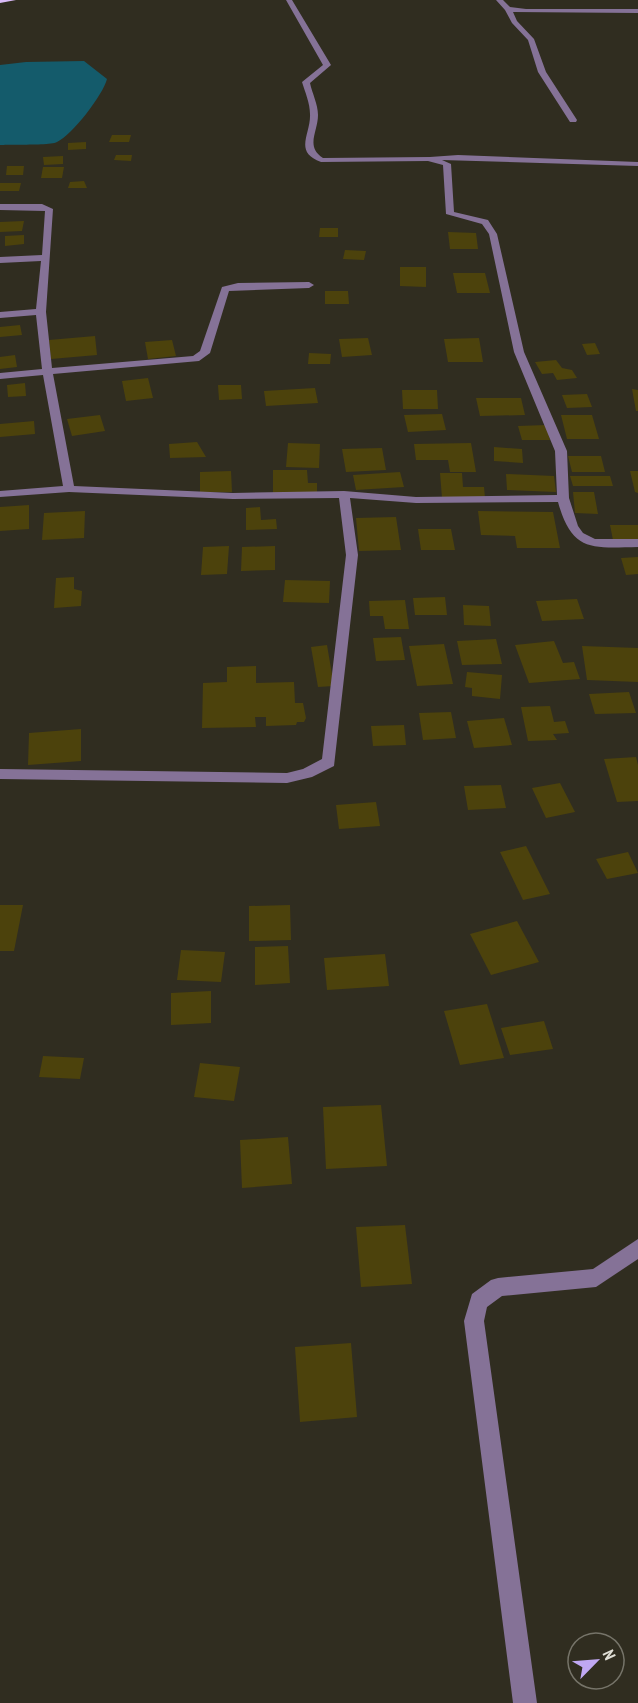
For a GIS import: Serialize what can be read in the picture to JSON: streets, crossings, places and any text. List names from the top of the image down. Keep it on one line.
{"north":"top right"}
